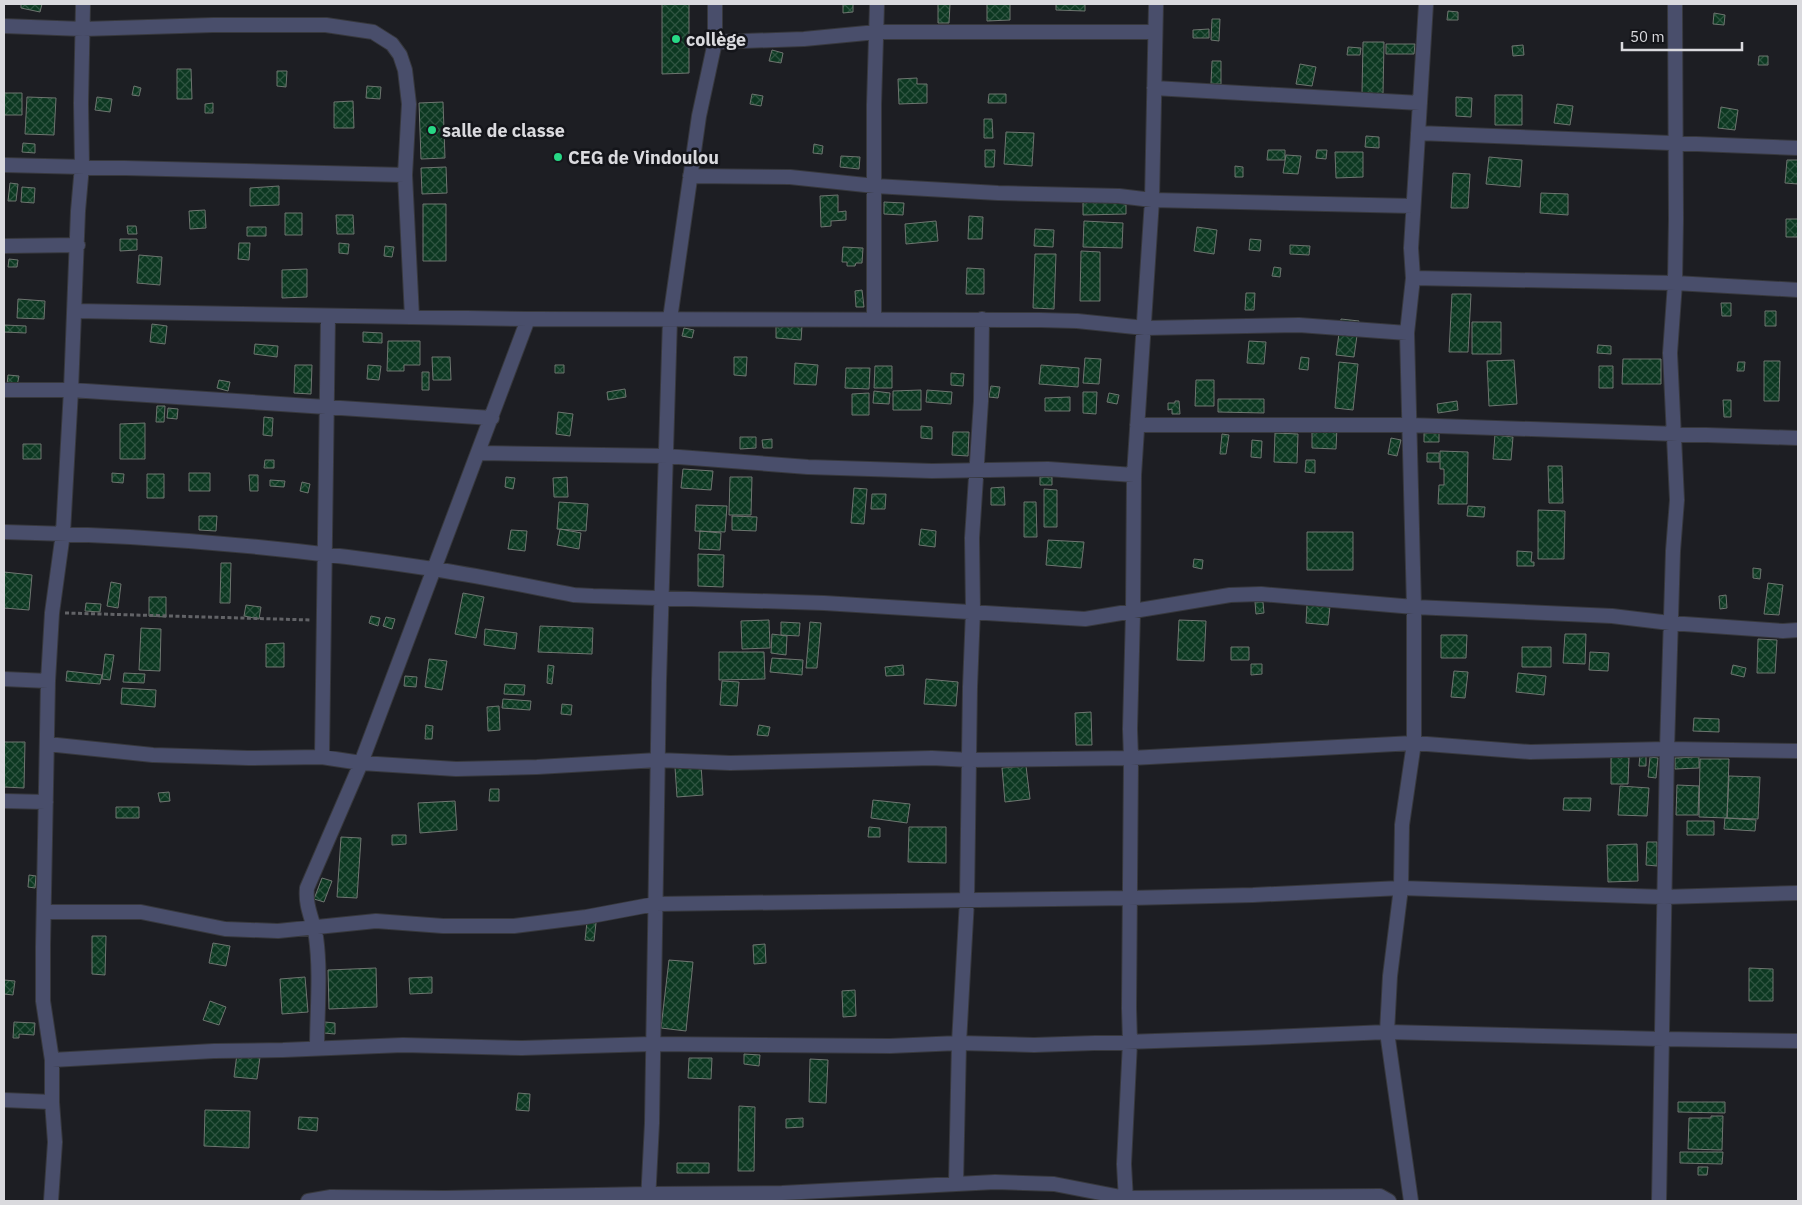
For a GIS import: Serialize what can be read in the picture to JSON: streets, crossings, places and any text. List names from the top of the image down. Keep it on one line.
{"places":["collège","salle de classe","CEG de Vindoulou"],"scale_bar":"50 m"}
